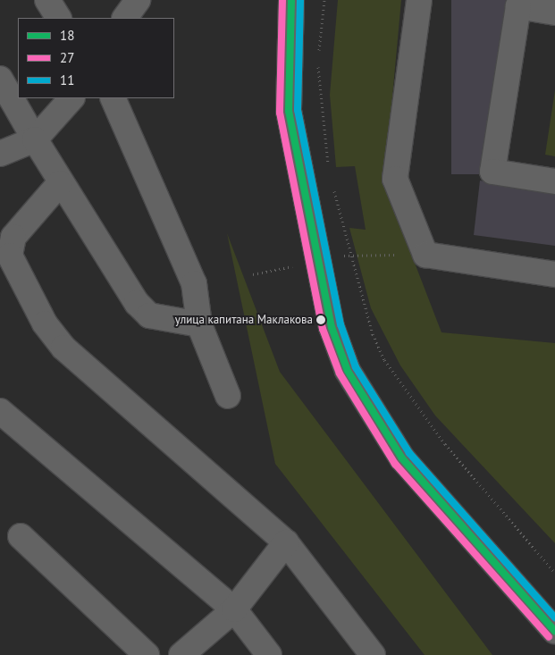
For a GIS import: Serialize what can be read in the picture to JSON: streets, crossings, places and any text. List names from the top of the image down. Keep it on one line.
{"places":["улица капитана Маклакова"],"lines":["transit line 18","transit line 27","transit line 11"],"legend":["18","27","11"]}
